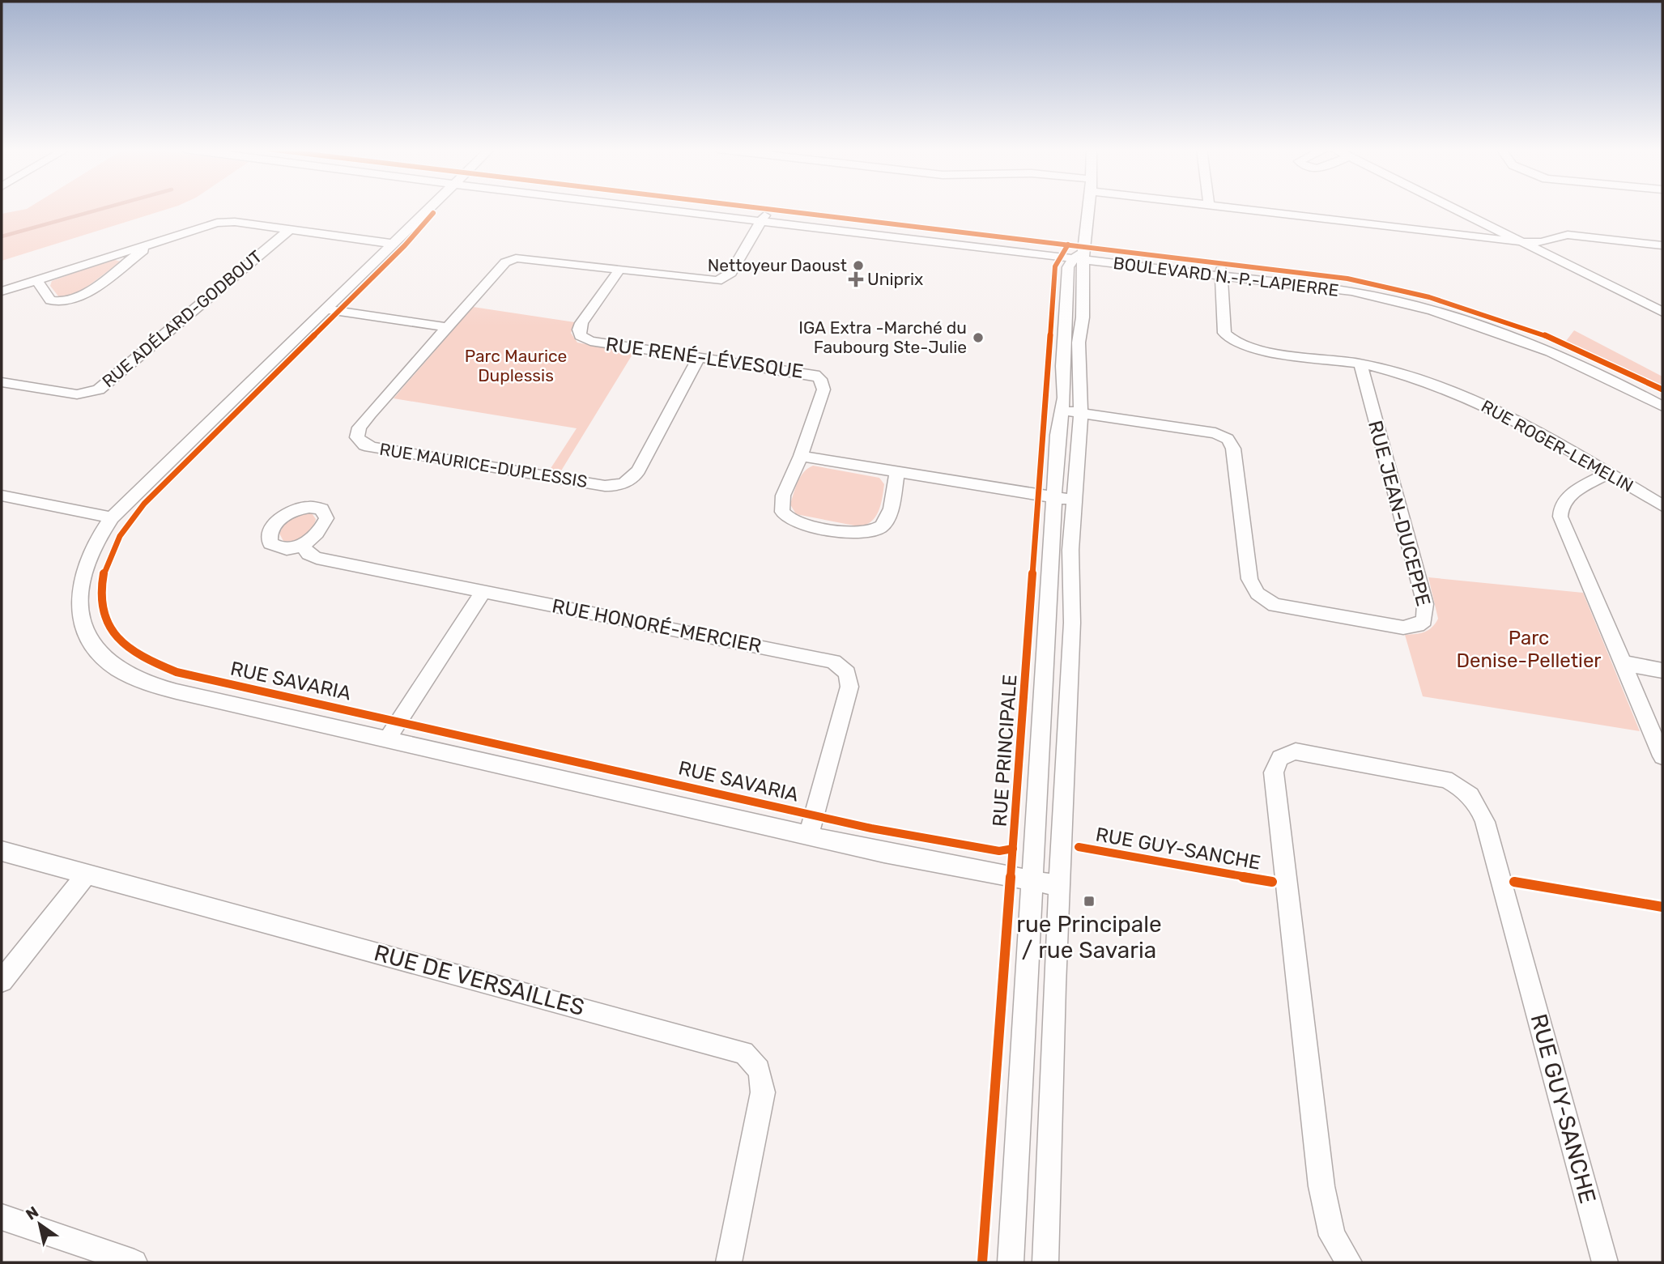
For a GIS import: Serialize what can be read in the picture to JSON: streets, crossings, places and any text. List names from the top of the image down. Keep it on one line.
{"streets":{"street":["BOULEVARD N.-P.-LAPIERRE","RUE ADÉLARD-GODBOUT","RUE RENÉ-LÉVESQUE","RUE ROGER-LEMELIN","RUE MAURICE-DUPLESSIS","RUE JEAN-DUCEPPE","RUE HONORÉ-MERCIER","RUE SAVARIA","RUE PRINCIPALE","RUE GUY-SANCHE","RUE DE VERSAILLES"]},"crossings":[["BOULEVARD N.-P.-LAPIERRE","RUE ROGER-LEMELIN"],["BOULEVARD N.-P.-LAPIERRE","RUE MAURICE-DUPLESSIS"],["BOULEVARD N.-P.-LAPIERRE","RUE PRINCIPALE"],["RUE RENÉ-LÉVESQUE","RUE MAURICE-DUPLESSIS"],["RUE ROGER-LEMELIN","RUE JEAN-DUCEPPE"],["RUE JEAN-DUCEPPE","RUE PRINCIPALE"],["RUE HONORÉ-MERCIER","RUE SAVARIA"],["RUE SAVARIA","RUE PRINCIPALE"]],"parks":["Parc Maurice Duplessis","Parc Denise-Pelletier"],"places":{"other":["Nettoyeur Daoust","IGA Extra -Marché du Faubourg Ste-Julie"],"health":["Uniprix"],"transit":["rue Principale / rue Savaria"]},"north":"top left"}
